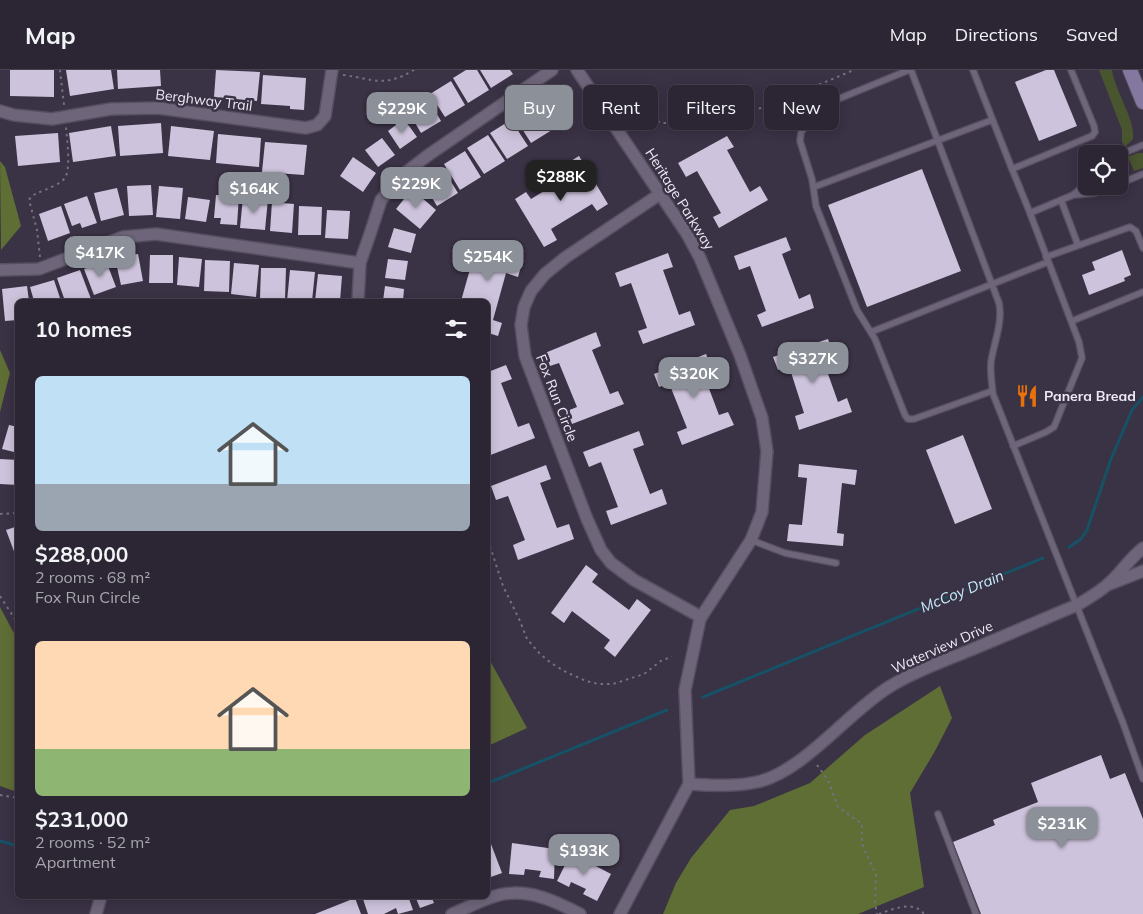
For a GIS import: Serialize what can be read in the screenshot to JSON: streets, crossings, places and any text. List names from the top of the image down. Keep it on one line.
{"streets":{"street":["Berghway Trail","Heritage Parkway","Fox Run Circle","Waterview Drive"]},"crossings":[["Heritage Parkway","Fox Run Circle"],["Heritage Parkway","Waterview Drive"]],"water":["McCoy Drain"],"places":{"restaurant":["Panera Bread"]},"page":{"header":"Map","nav":["Map","Directions","Saved"],"chip":["Buy","Rent","Filters","New"],"price":["$229K","$288K","$229K","$164K","$417K","$254K","$327K","$320K","$231K","$193K"],"heading":"10 homes","list":[{"name":"$288,000","note":"2 rooms · 68 m² · Fox Run Circle"},{"name":"$231,000","note":"2 rooms · 52 m² · Apartment"}]}}
